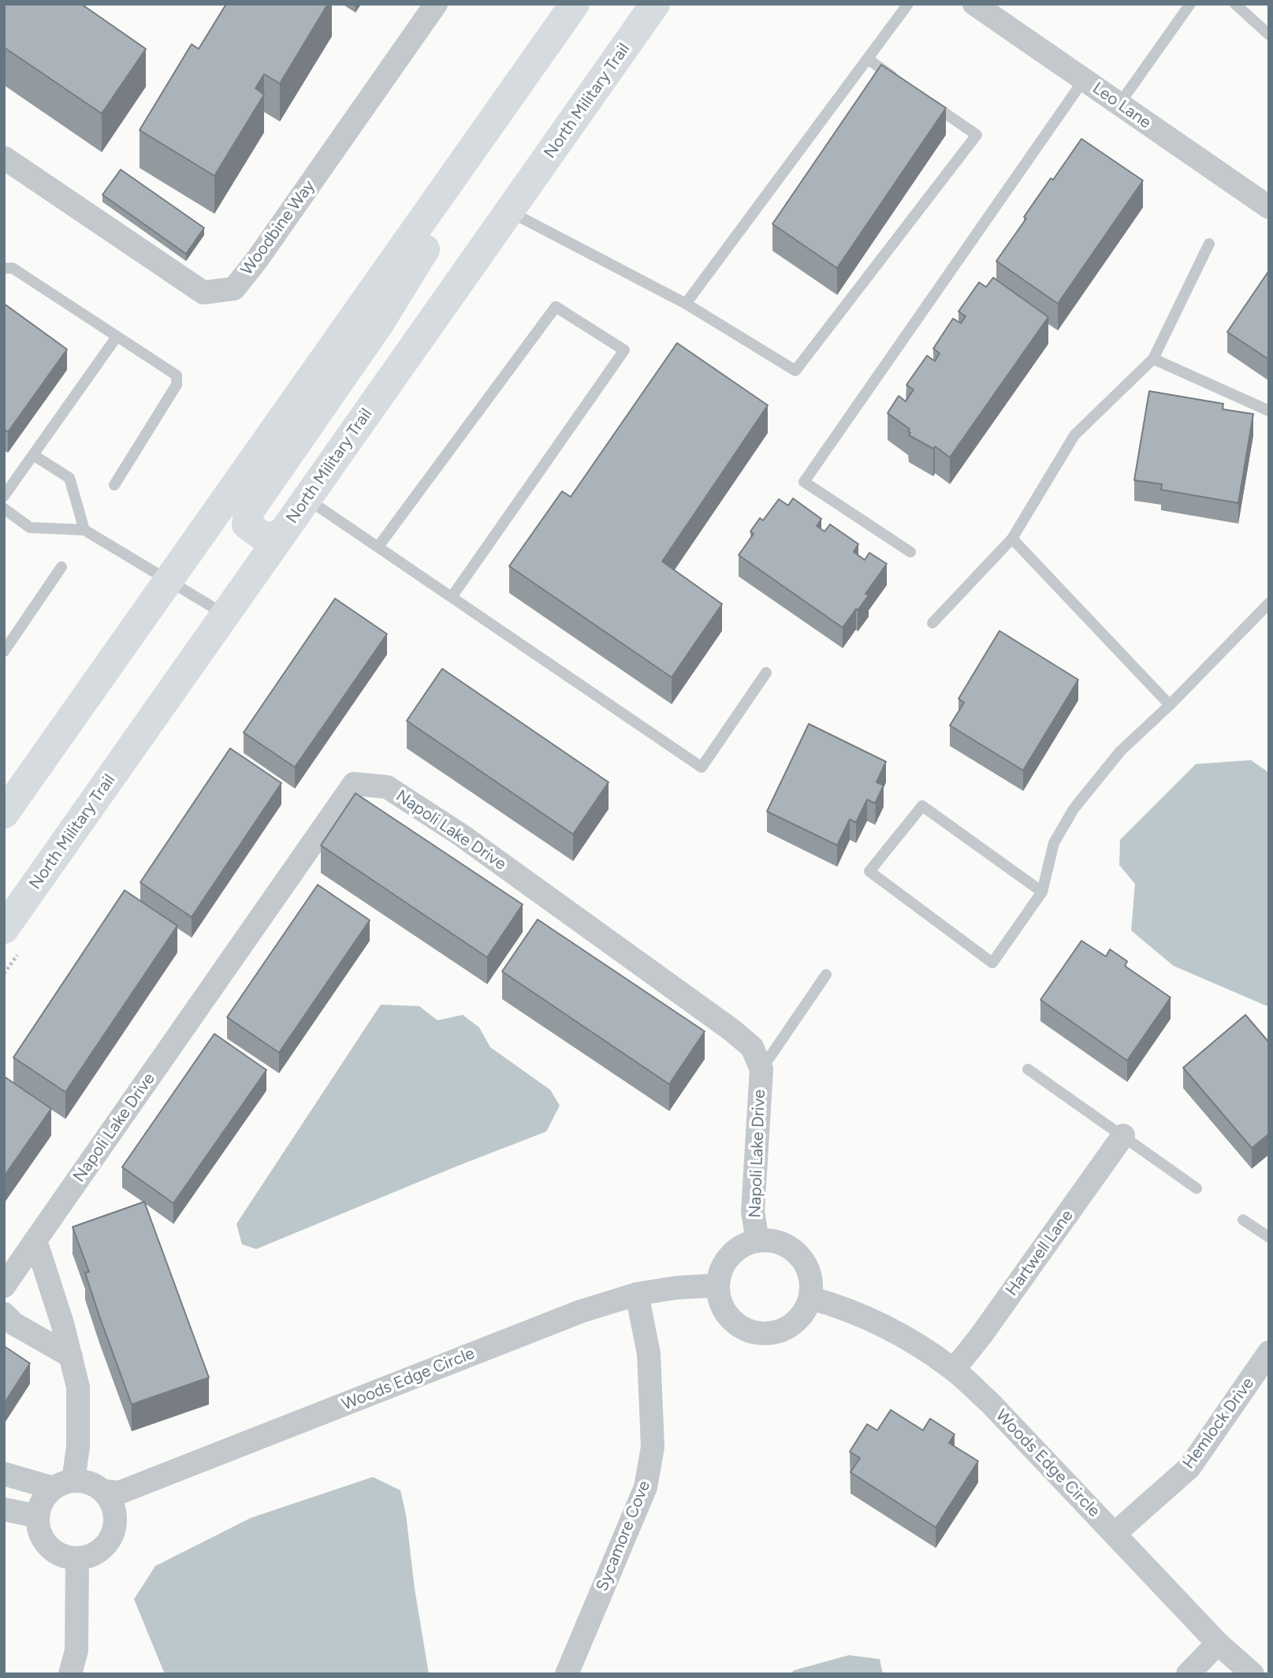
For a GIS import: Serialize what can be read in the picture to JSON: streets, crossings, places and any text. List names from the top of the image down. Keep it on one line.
{"streets":{"main road":["North Military Trail"],"street":["Leo Lane","Woodbine Way","Napoli Lake Drive","Hartwell Lane","Woods Edge Circle","Hemlock Drive","Sycamore Cove"]},"crossings":[["Napoli Lake Drive","Woods Edge Circle"],["Hartwell Lane","Woods Edge Circle"],["Woods Edge Circle","Hemlock Drive"],["Woods Edge Circle","Sycamore Cove"]]}
